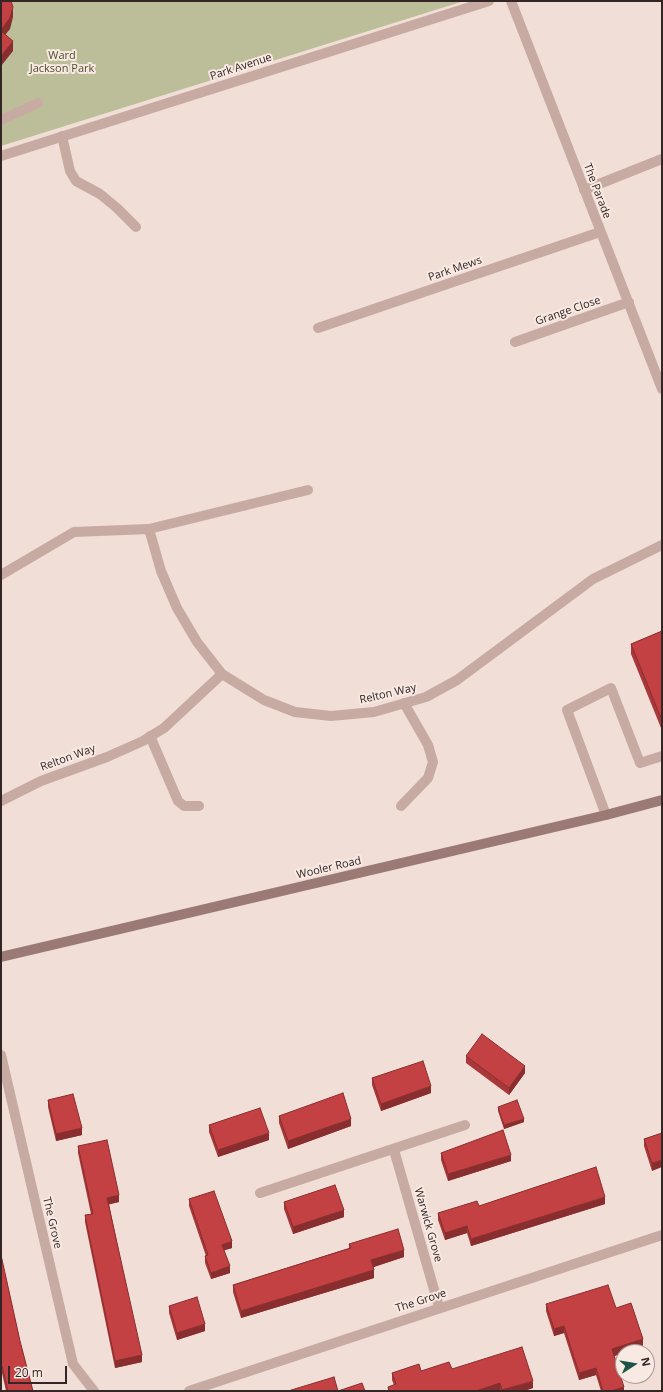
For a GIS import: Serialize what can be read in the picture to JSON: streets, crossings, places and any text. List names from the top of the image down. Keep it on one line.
{"streets":{"street":["Park Avenue","The Parade","Park Mews","Grange Close","Relton Way","Wooler Road","The Grove","Warwick Grove"]},"crossings":[["The Parade","Park Mews"],["The Parade","Grange Close"],["The Grove","Warwick Grove"]],"parks":["Ward Jackson Park"],"scale_bar":"20 m","north":"right"}
